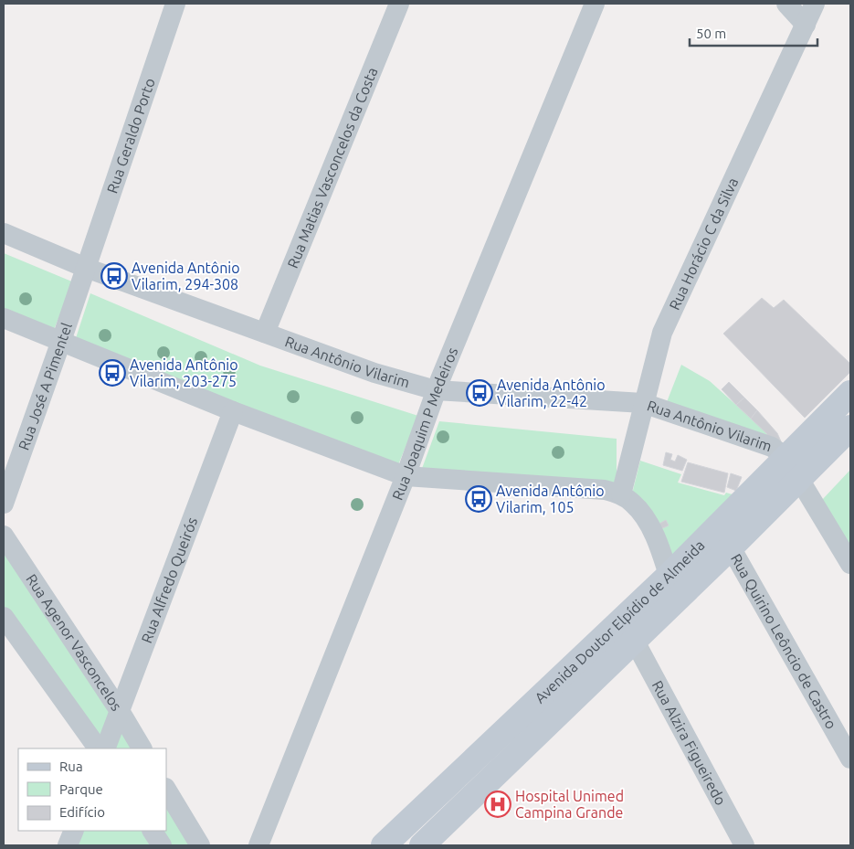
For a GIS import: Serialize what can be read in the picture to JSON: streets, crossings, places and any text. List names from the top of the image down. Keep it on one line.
{"streets":{"main road":["Avenida Doutor Elpídio de Almeida"],"street":["Rua Geraldo Porto","Rua Matias Vasconcelos da Costa","Rua Horácio C da Silva","Rua Antônio Vilarim","Rua José A Pimentel","Rua Joaquim P Medeiros","Rua Alfredo Queirós","Rua Quirino Leôncio de Castro","Rua Agenor Vasconcelos","Rua Alzira Figueiredo"]},"crossings":[["Rua Geraldo Porto","Rua Antônio Vilarim"],["Rua Geraldo Porto","Rua José A Pimentel"],["Rua Matias Vasconcelos da Costa","Rua Antônio Vilarim"],["Rua Horácio C da Silva","Rua Antônio Vilarim"],["Rua Antônio Vilarim","Rua José A Pimentel"],["Rua Antônio Vilarim","Rua Joaquim P Medeiros"],["Rua Antônio Vilarim","Avenida Doutor Elpídio de Almeida"],["Rua Alfredo Queirós","Rua Agenor Vasconcelos"],["Avenida Doutor Elpídio de Almeida","Rua Quirino Leôncio de Castro"],["Avenida Doutor Elpídio de Almeida","Rua Alzira Figueiredo"]],"places":{"bus stop":["Avenida Antônio Vilarim, 294-308","Avenida Antônio Vilarim, 203-275","Avenida Antônio Vilarim, 22-42","Avenida Antônio Vilarim, 105"],"hospital":["Hospital Unimed Campina Grande"]},"legend":["Rua","Parque","Edifício"],"scale_bar":"50 m"}
